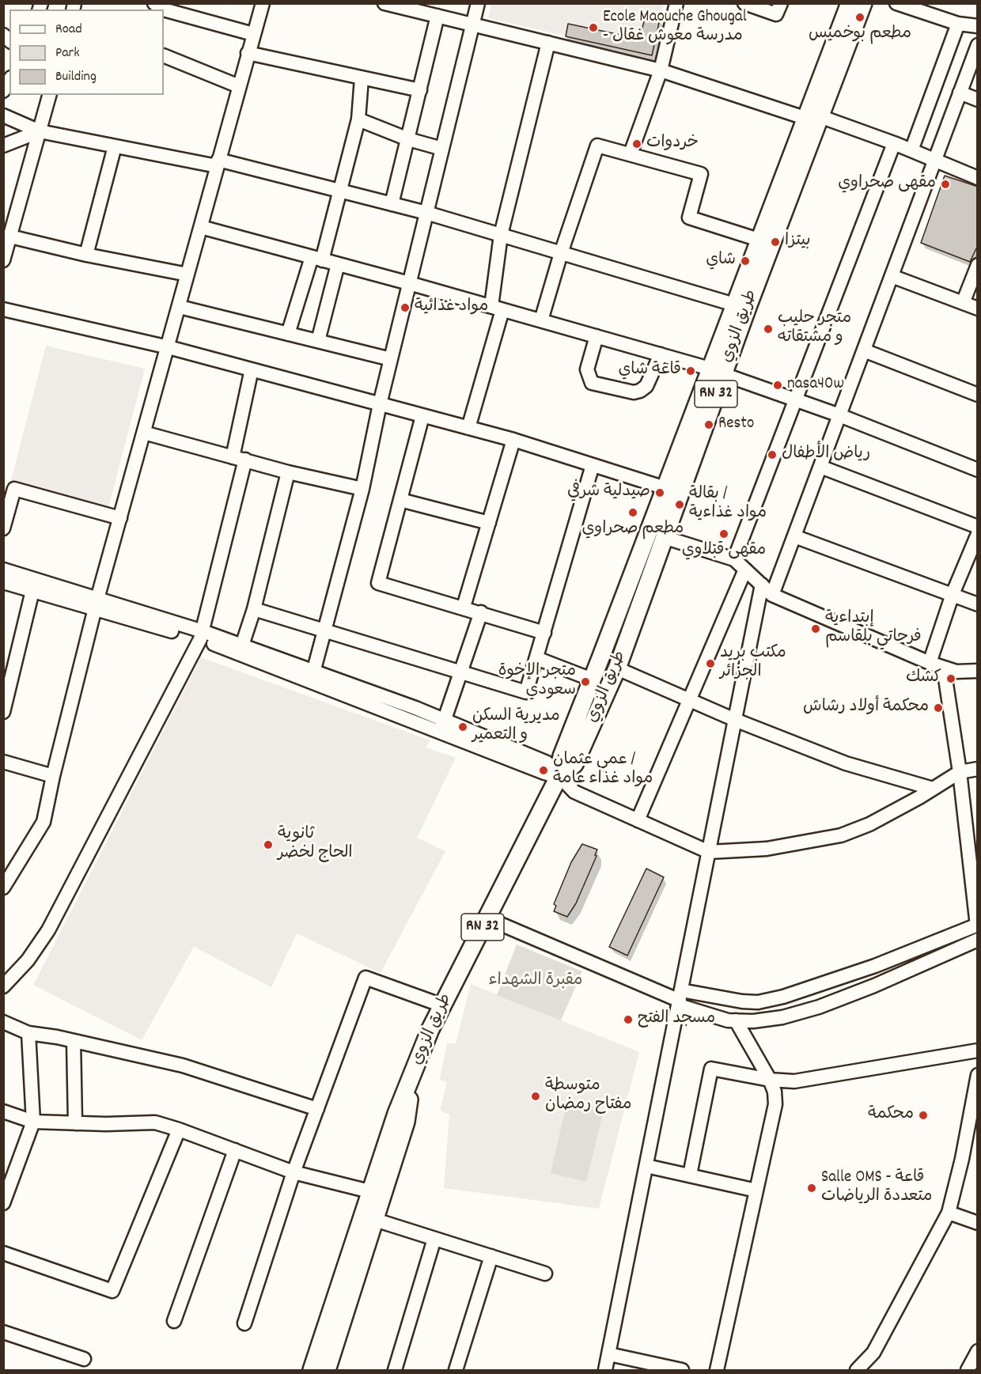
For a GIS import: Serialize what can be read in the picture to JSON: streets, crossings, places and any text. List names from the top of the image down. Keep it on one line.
{"streets":{"main road":["طريق الزوي","RN 32"]},"parks":["مقبرة الشهداء"],"places":["مطعم بوخميس","Ecole Maouche Ghougal - مدرسة معوش غقال","خردوات","مقهى صحراوي","بيتزا","شاي","مواد غذائية","متجر حليب و مشتقاته","قاعة شاي","nasa40w","Resto","رياض الأطفال","صيدلية شرفي","بقالة / مواد غذاءية","مطعم صحراوي","مقهى قبلاوي","إبتداءية فرحاتي بلقاسم","مكتب بريد الجزائر","كشك","متجر الإخوة سعودي","محكمة أولاد رشاش","مديرية السكن و التعمير","عمي عثمان / مواد غذاء عامة","ثانوية الحاج لخضر","مسجد الفتح","متوسطة مفتاح رمضان","محكمة","Salle OMS - قاعة متعددة الرياضات"],"legend":["Road","Park","Building"]}
